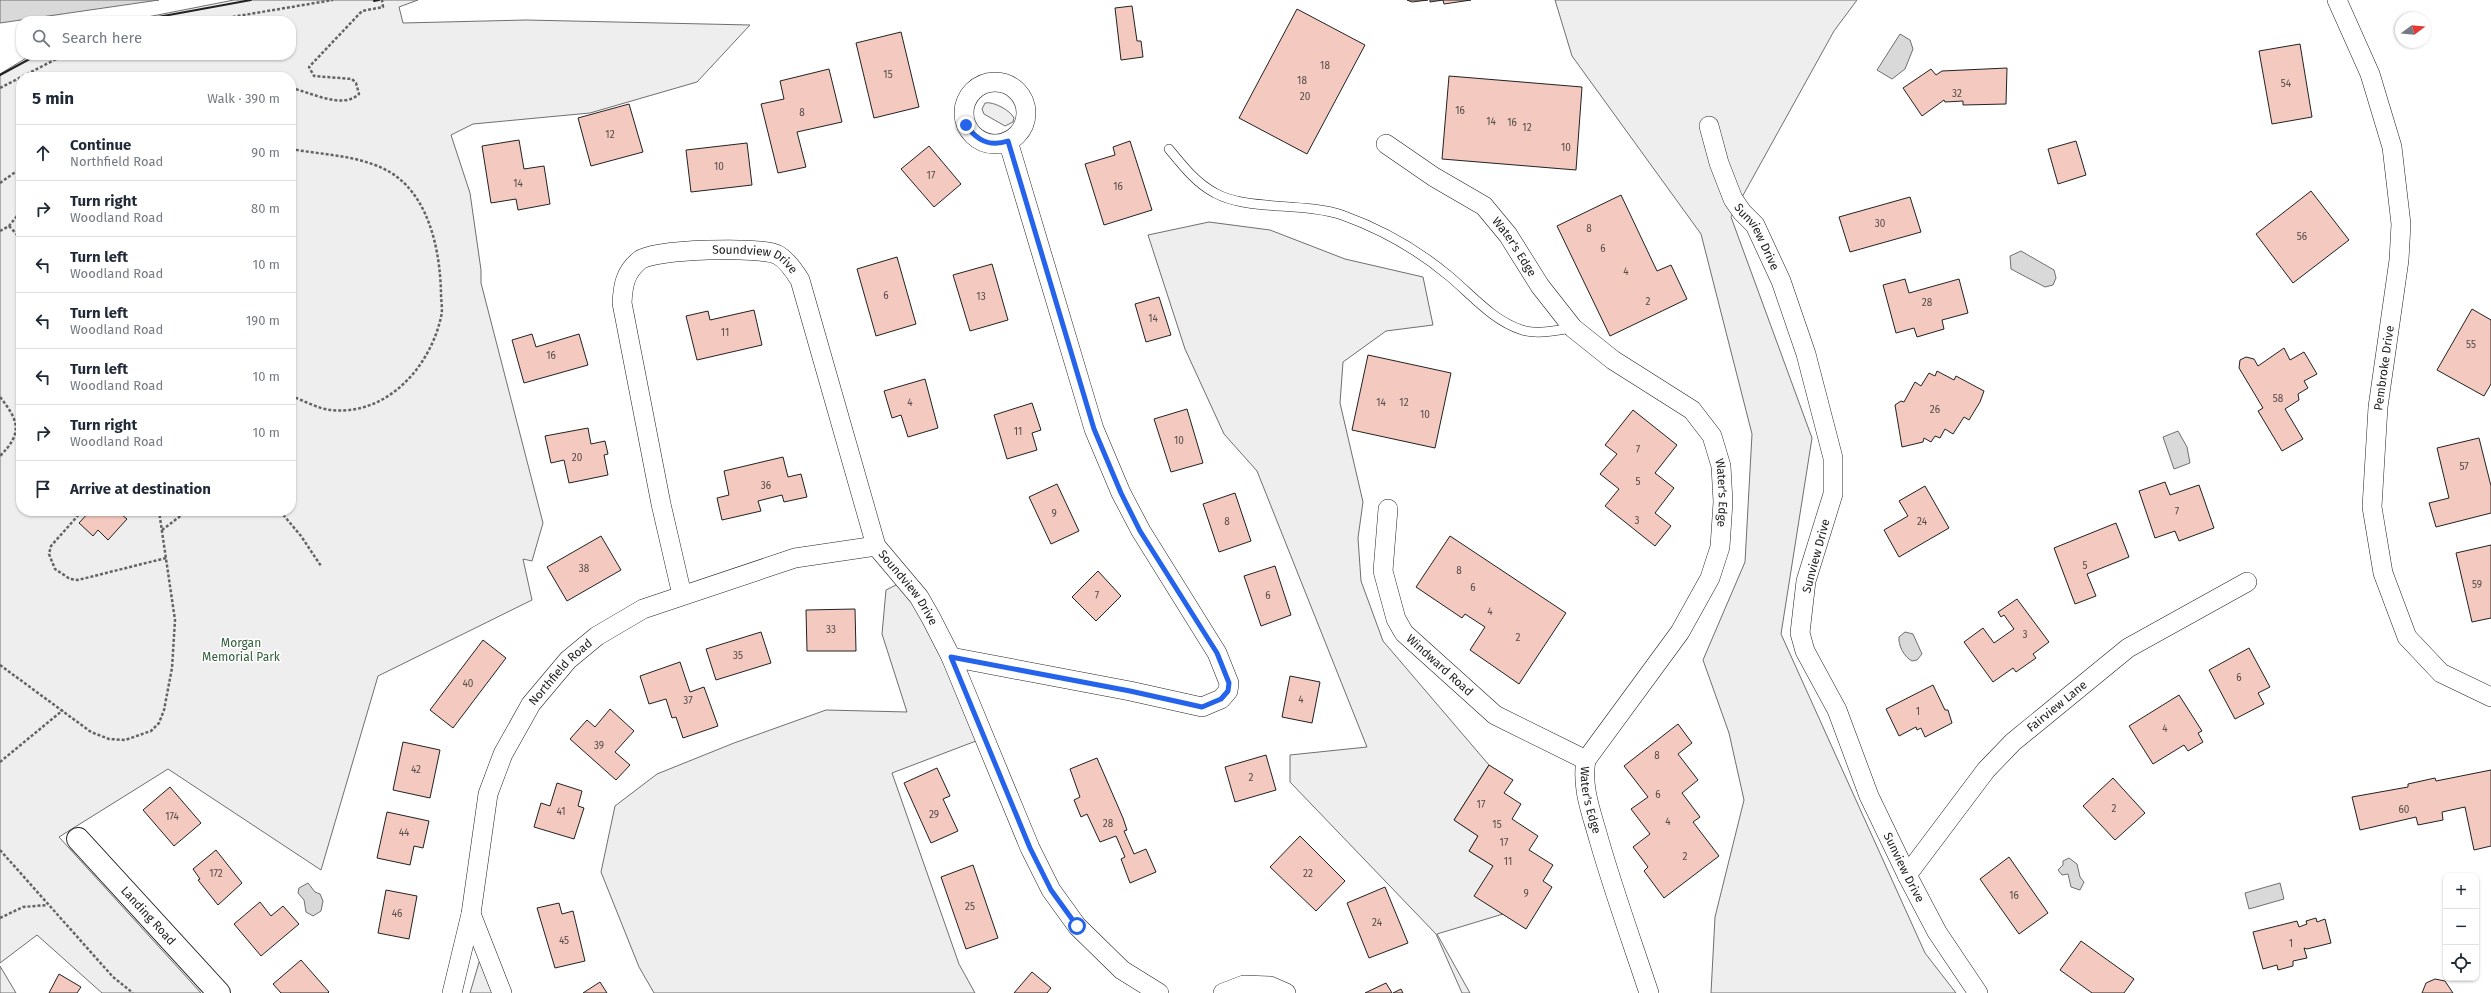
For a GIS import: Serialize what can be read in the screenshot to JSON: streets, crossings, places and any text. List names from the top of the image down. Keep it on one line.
{"streets":{"street":["Sunview Drive","Water's Edge","Soundview Drive","Pembroke Drive","Windward Road","Northfield Road","Fairview Lane","Landing Road"]},"crossings":[["Sunview Drive","Fairview Lane"],["Water's Edge","Windward Road"],["Soundview Drive","Northfield Road"]],"parks":["Morgan Memorial Park"],"house_numbers":["18","15","18","54","32","20","16","8","14","16","12","12","10","10","17","14","16","30","8","56","6","4","6","13","2","28","14","11","55","16","58","4","14","12","26","10","11","10","7","20","57","5","36","7","9","3","8","24","5","38","8","59","6","7","6","4","33","3","2","35","6","40","4","37","1","4","39","8","42","2","6","17","2","60","41","29","174","4","28","15","44","17","2","11","172","22","9","16","25","46","24","45","1"],"north":"right","page":{"search":"Search here","heading":["5 min","Walk · 390 m"],"list":[["Continue","Northfield Road","90 m"],["Turn right","Woodland Road","80 m"],["Turn left","Woodland Road","10 m"],["Turn left","Woodland Road","190 m"],["Turn left","Woodland Road","10 m"],["Turn right","Woodland Road","10 m"],"Arrive at destination"],"map_buttons":["+","−"]}}
